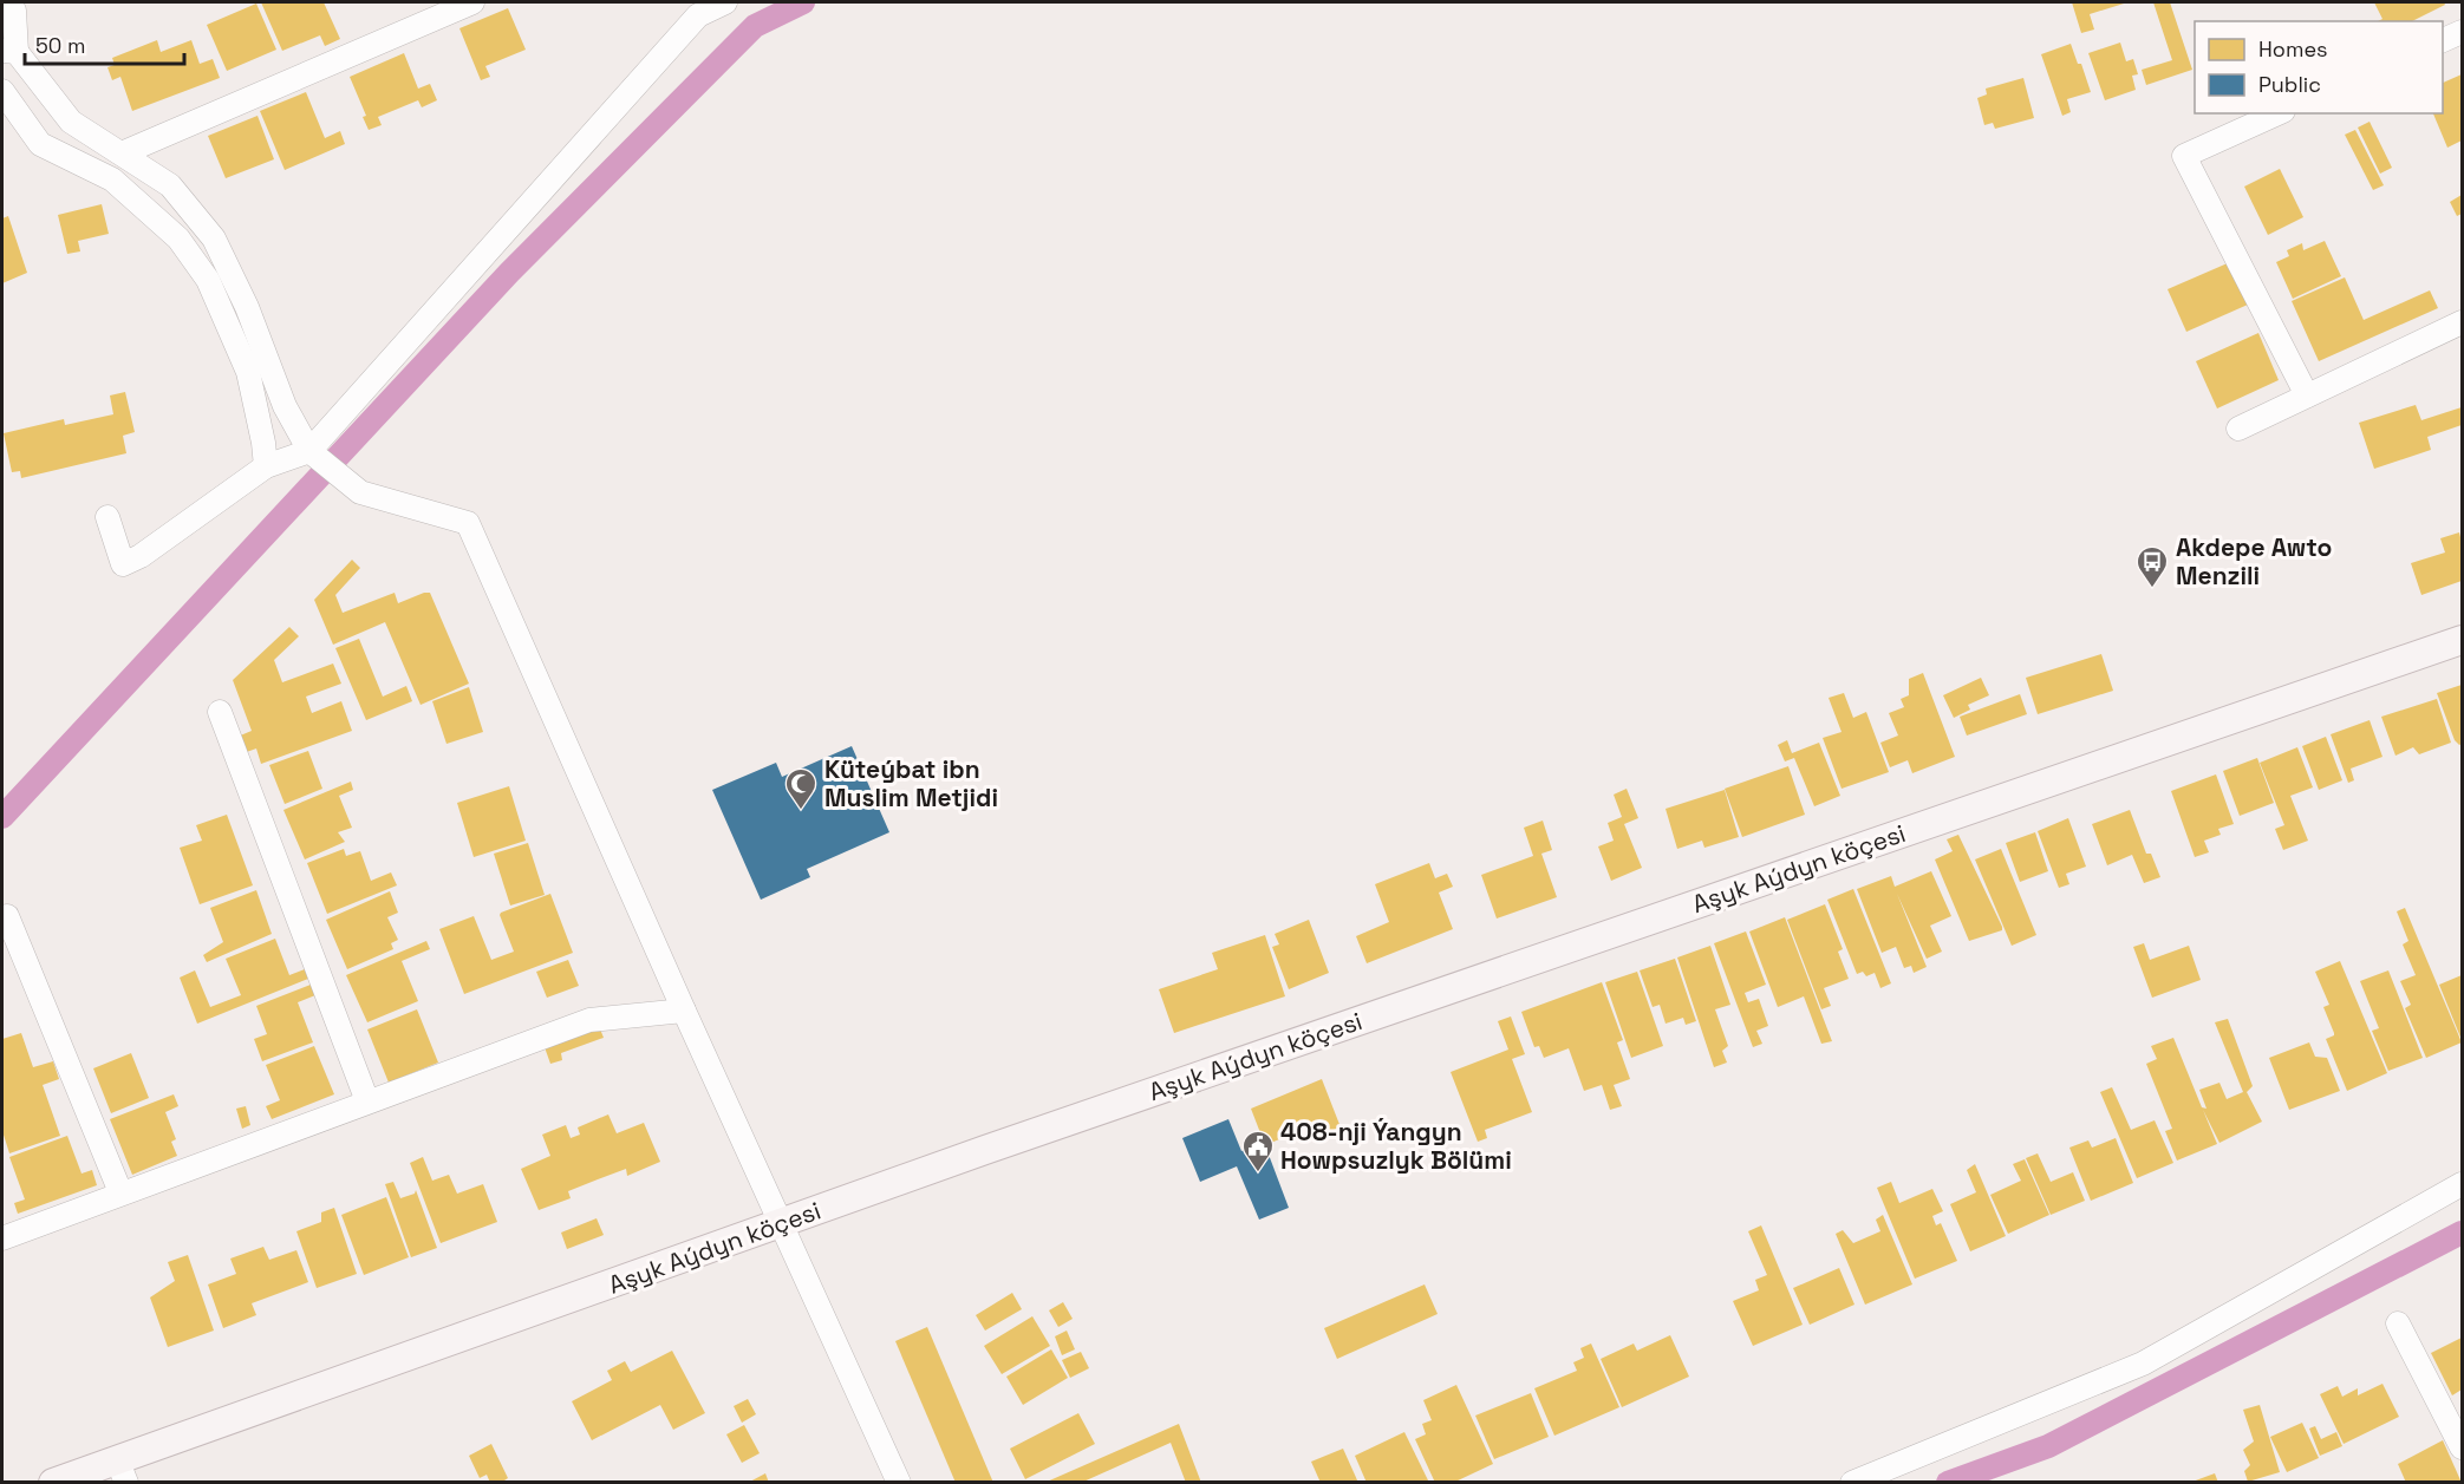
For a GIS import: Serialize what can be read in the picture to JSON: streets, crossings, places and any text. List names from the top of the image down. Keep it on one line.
{"streets":{"main road":["Aşyk Aýdyn köçesi"]},"places":{"bus stop":["Akdepe Awto Menzili"],"mosque":["Küteýbat ibn Muslim Metjidi"],"public building":["408-nji Ýangyn Howpsuzlyk Bölümi"]},"legend":["Homes","Public"],"scale_bar":"50 m"}
